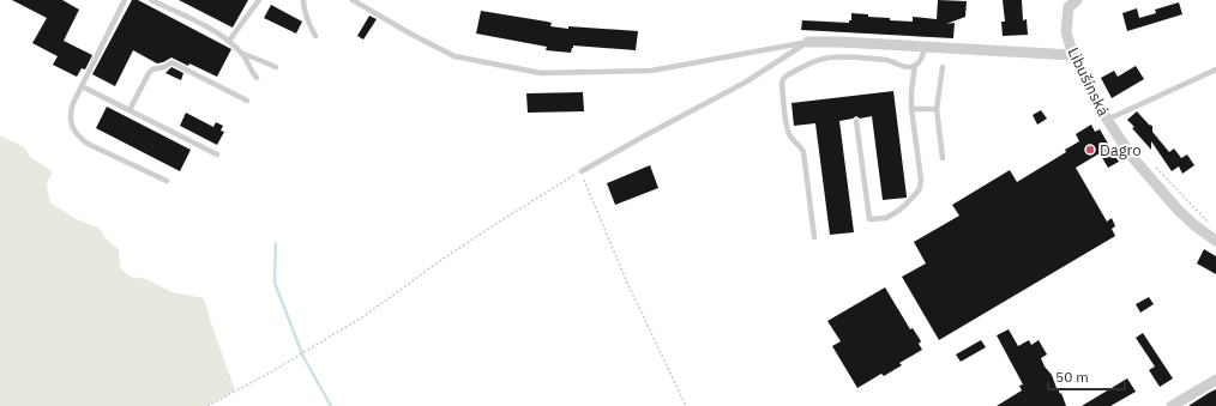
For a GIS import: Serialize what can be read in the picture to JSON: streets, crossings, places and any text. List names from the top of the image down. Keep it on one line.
{"streets":{"street":["Libušínská"]},"places":["Dagro"],"scale_bar":"50 m"}
